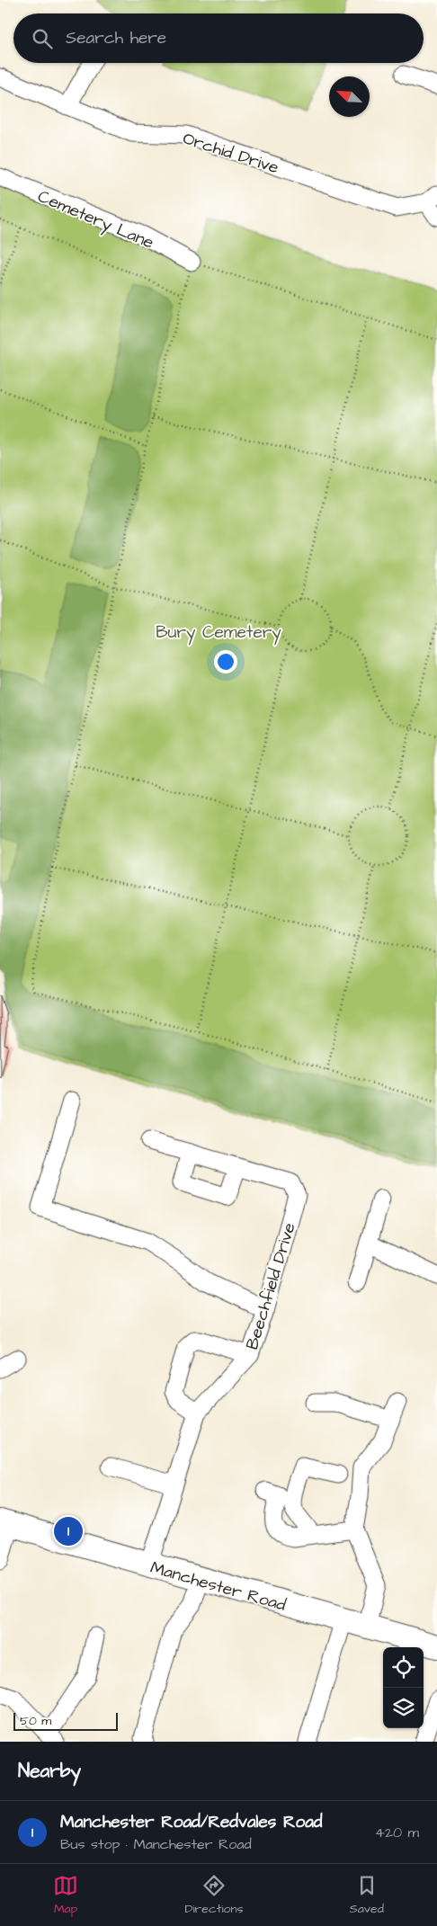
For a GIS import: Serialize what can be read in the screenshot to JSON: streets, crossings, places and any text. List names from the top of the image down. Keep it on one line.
{"streets":{"highway":["Manchester Road"],"street":["Orchid Drive","Cemetery Lane","Beechfield Drive"]},"crossings":[["Beechfield Drive","Manchester Road"]],"parks":["Bury Cemetery"],"scale_bar":"50 m","north":"top left","page":{"search":"Search here","pins":"1","scale":"50 m","heading":"Nearby","list":[{"mark":"1","name":"Manchester Road/Redvales Road","note":"Bus stop · Manchester Road","value":"420 m"}],"nav":["Map","Directions","Saved"]}}
